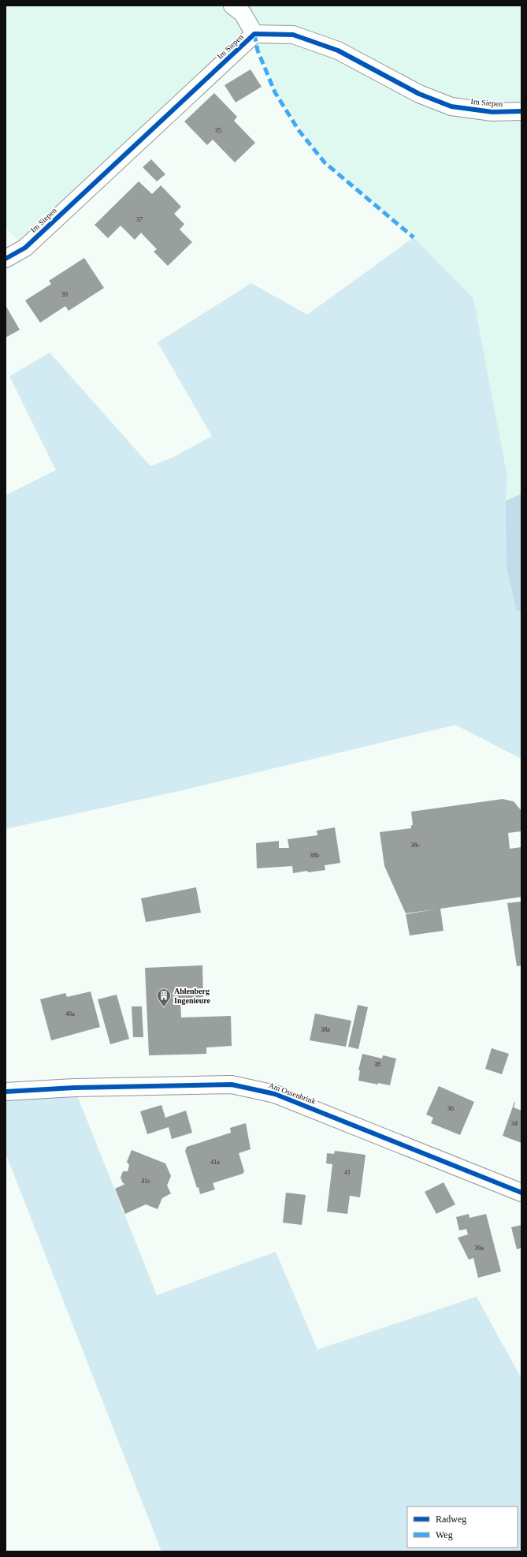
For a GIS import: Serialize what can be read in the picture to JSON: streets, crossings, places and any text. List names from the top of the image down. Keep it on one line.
{"streets":{"street":["Im Siepen","Am Ossenbrink"]},"places":{"building":["Ahlenberg Ingenieure"]},"house_numbers":["35","37","39","38c","38b","40a","38a","38","36","34","41a","41","41c","39a"],"legend":["Radweg","Weg"]}
